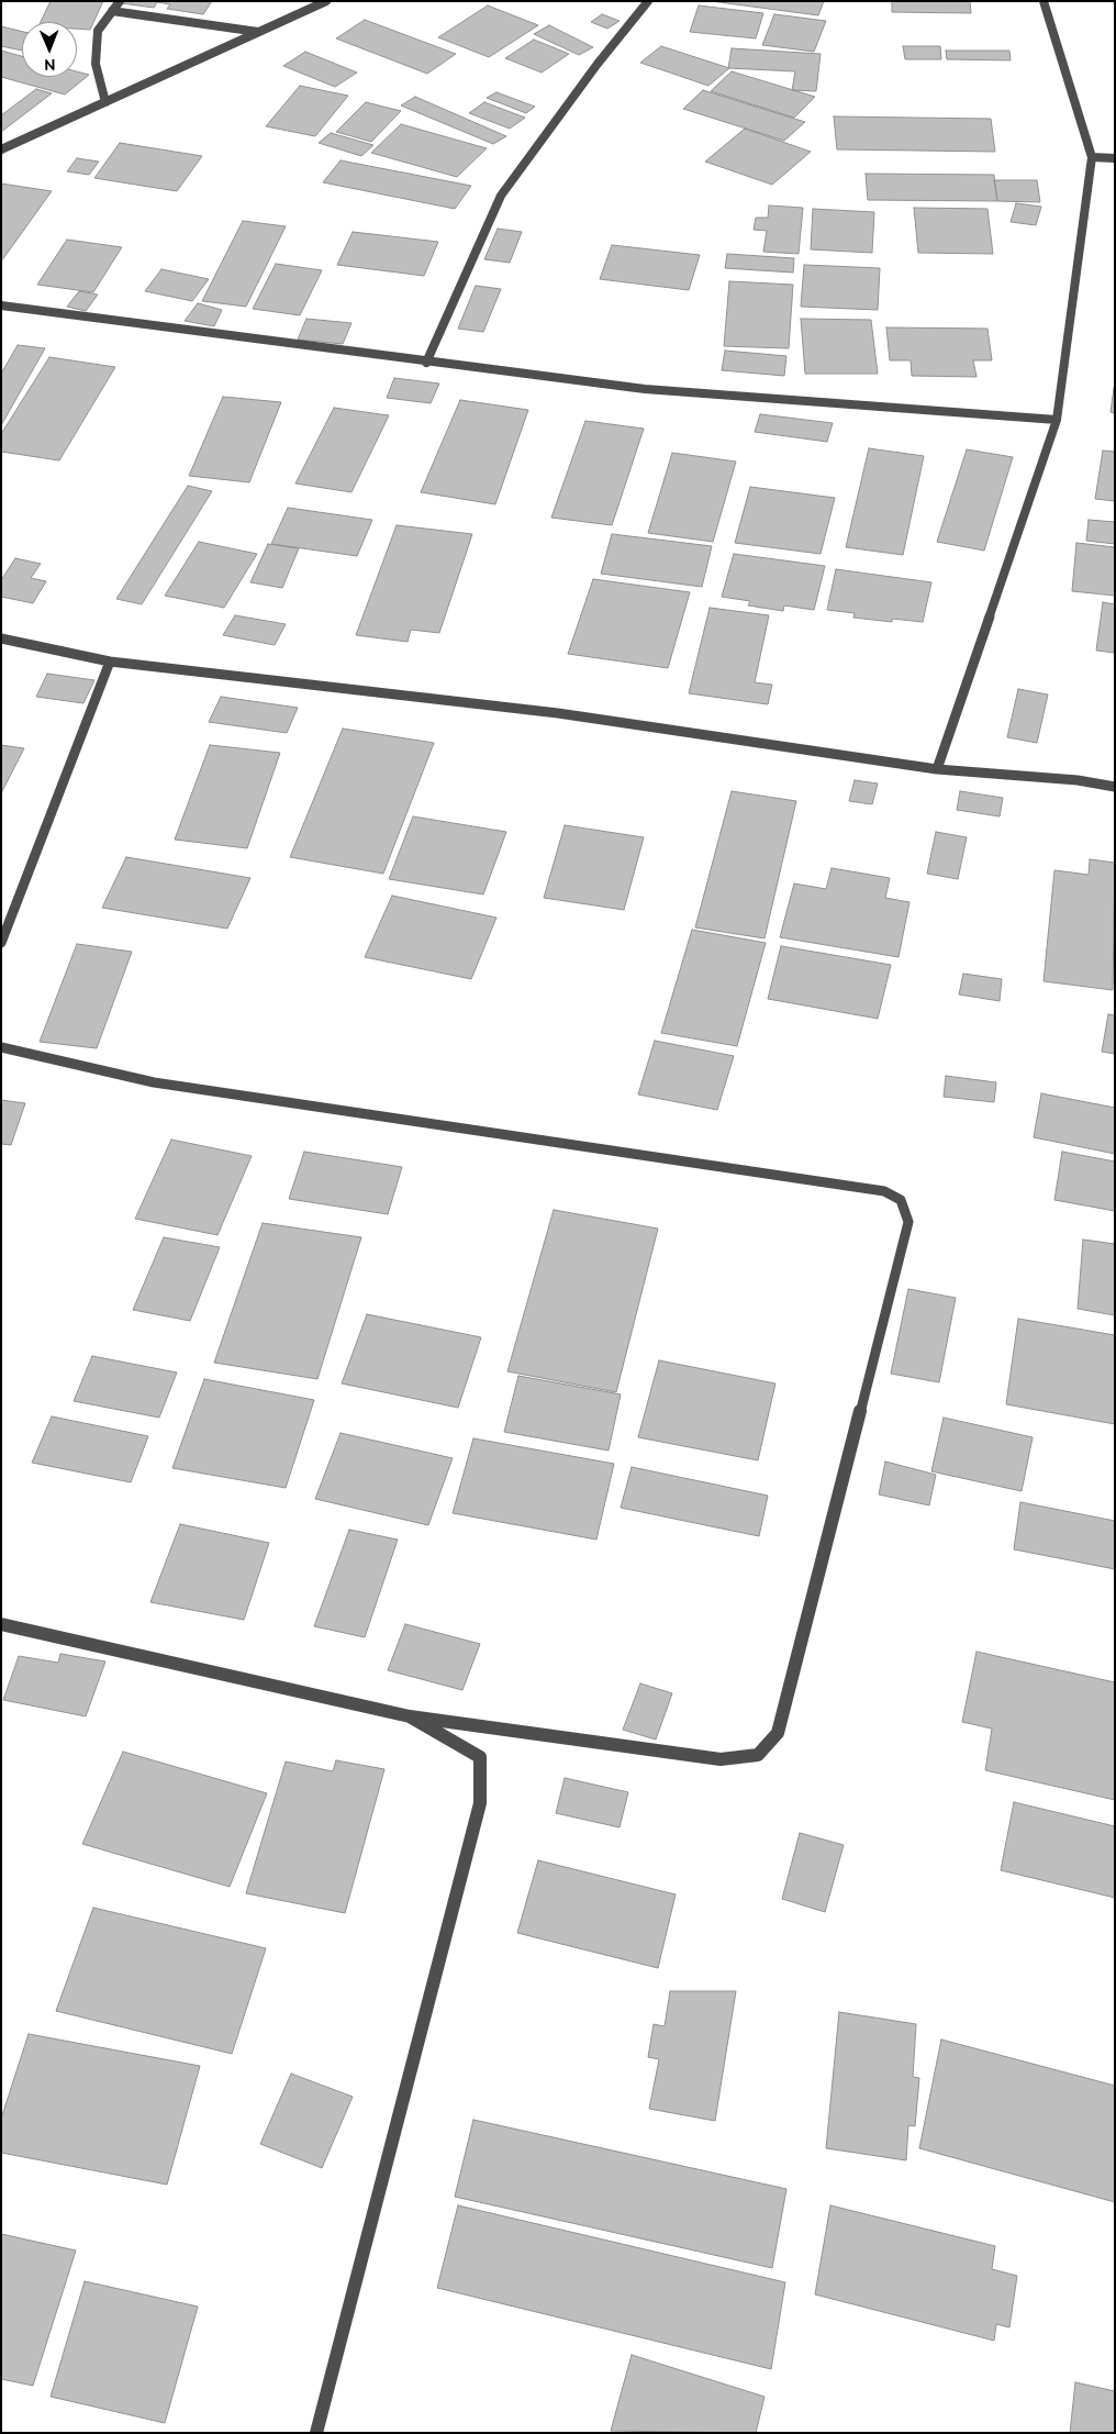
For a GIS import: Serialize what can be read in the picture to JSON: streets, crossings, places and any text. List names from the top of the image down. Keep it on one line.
{"north":"bottom"}
